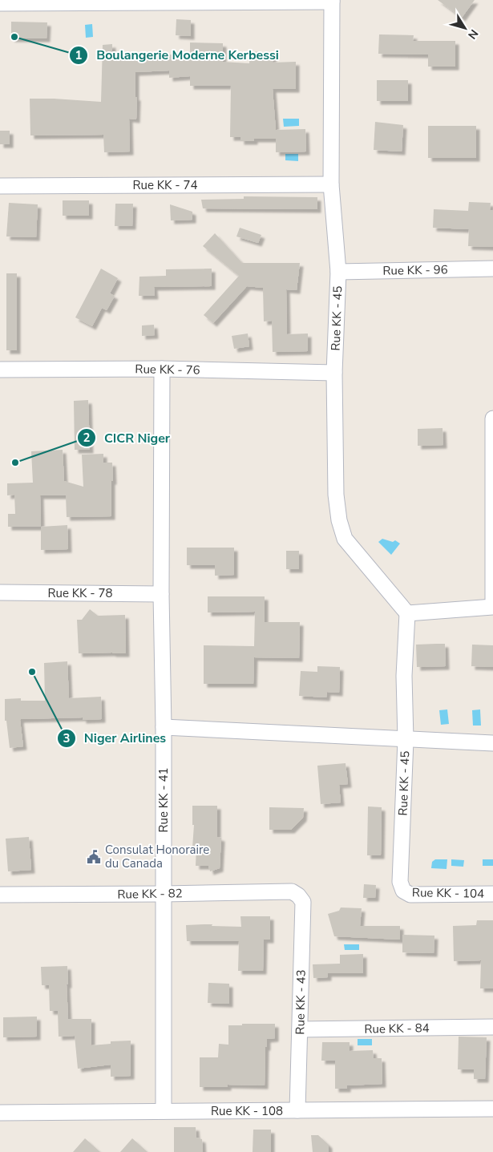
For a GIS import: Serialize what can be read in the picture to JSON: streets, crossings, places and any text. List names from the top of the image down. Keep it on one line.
{"streets":{"street":["Rue KK - 74","Rue KK - 96","Rue KK - 45","Rue KK - 76","Rue KK - 78","Rue KK - 41","Rue KK - 104","Rue KK - 82","Rue KK - 43","Rue KK - 84","Rue KK - 108"]},"crossings":[["Rue KK - 74","Rue KK - 45"],["Rue KK - 96","Rue KK - 45"],["Rue KK - 45","Rue KK - 76"],["Rue KK - 45","Rue KK - 104"],["Rue KK - 76","Rue KK - 41"],["Rue KK - 78","Rue KK - 41"],["Rue KK - 41","Rue KK - 82"],["Rue KK - 41","Rue KK - 108"],["Rue KK - 82","Rue KK - 43"],["Rue KK - 43","Rue KK - 84"],["Rue KK - 43","Rue KK - 108"]],"places":{"other":["Boulangerie Moderne Kerbessi","CICR Niger","Niger Airlines"],"public building":["Consulat Honoraire du Canada"]},"north":"bottom right"}
